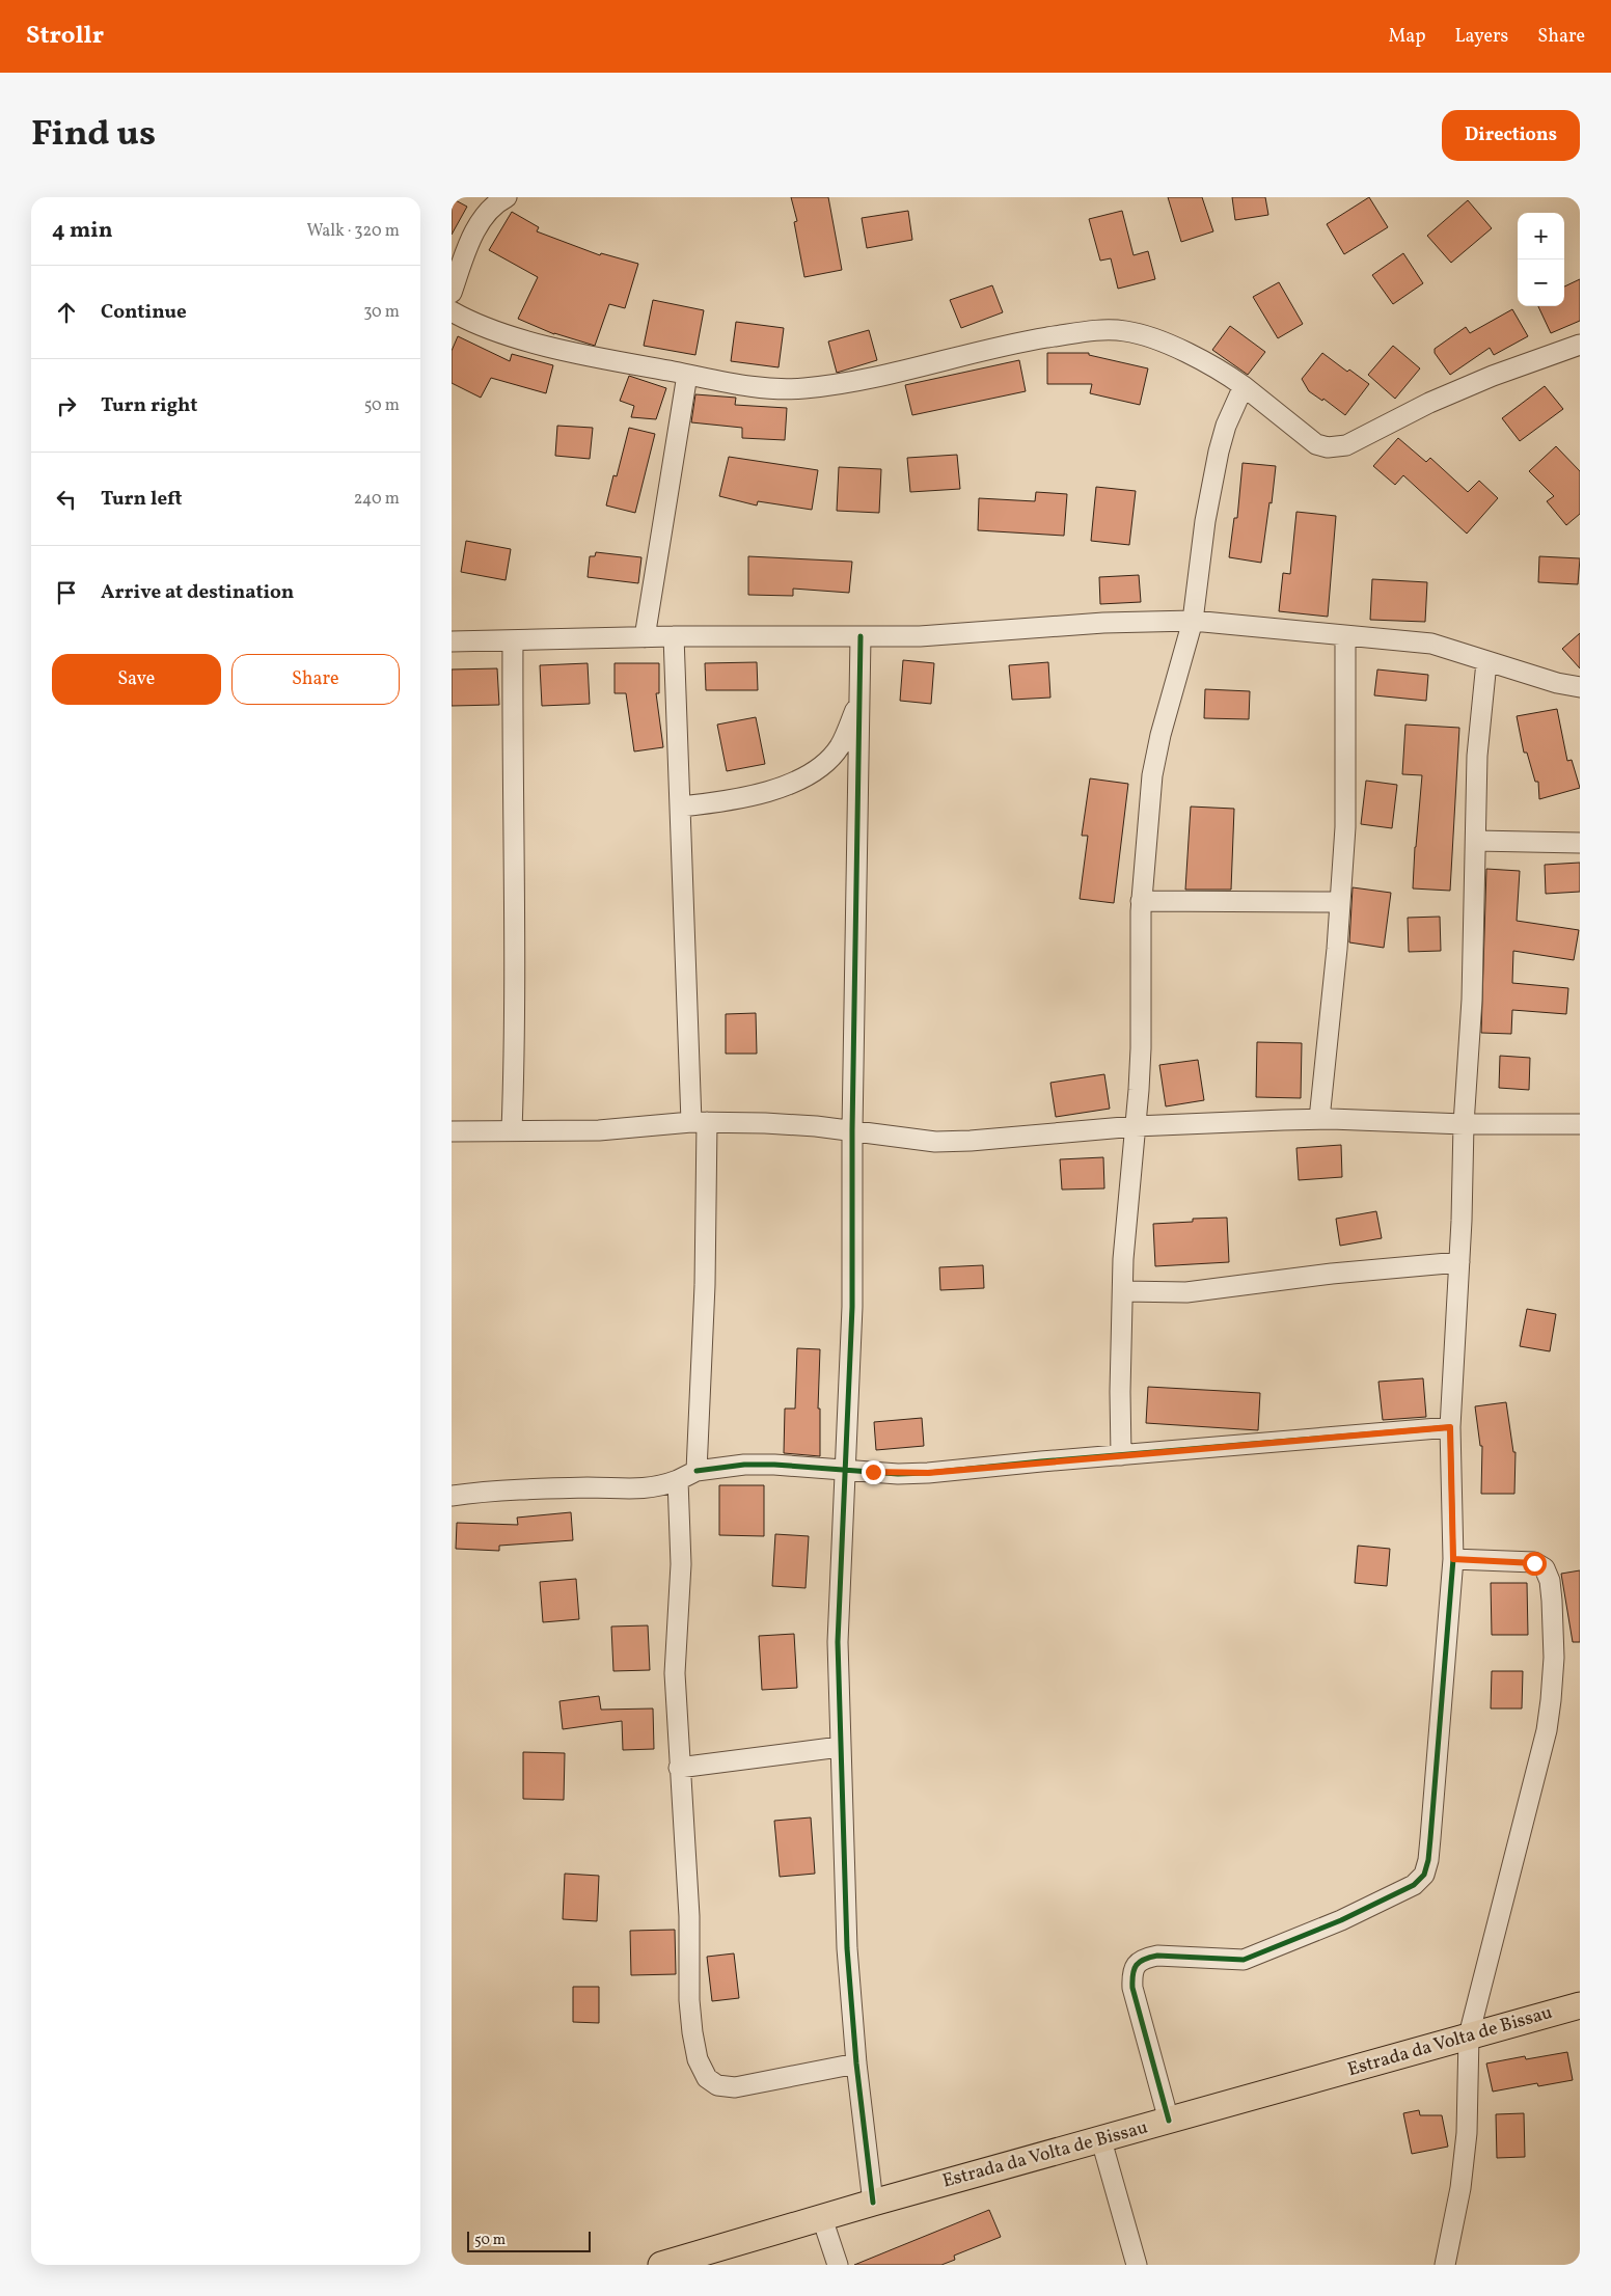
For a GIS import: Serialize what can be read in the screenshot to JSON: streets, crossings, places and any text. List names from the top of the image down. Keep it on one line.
{"streets":{"main road":["Estrada da Volta de Bissau"]},"scale_bar":"50 m","page":{"header":"Strollr","nav":["Map","Layers","Share"],"title":"Find us","buttons":["Directions",["Save","Share"]],"heading":["4 min","Walk · 320 m"],"map_buttons":["+","−"],"list":[["Continue","30 m"],["Turn right","50 m"],["Turn left","240 m"],"Arrive at destination"],"scale":"50 m"}}
